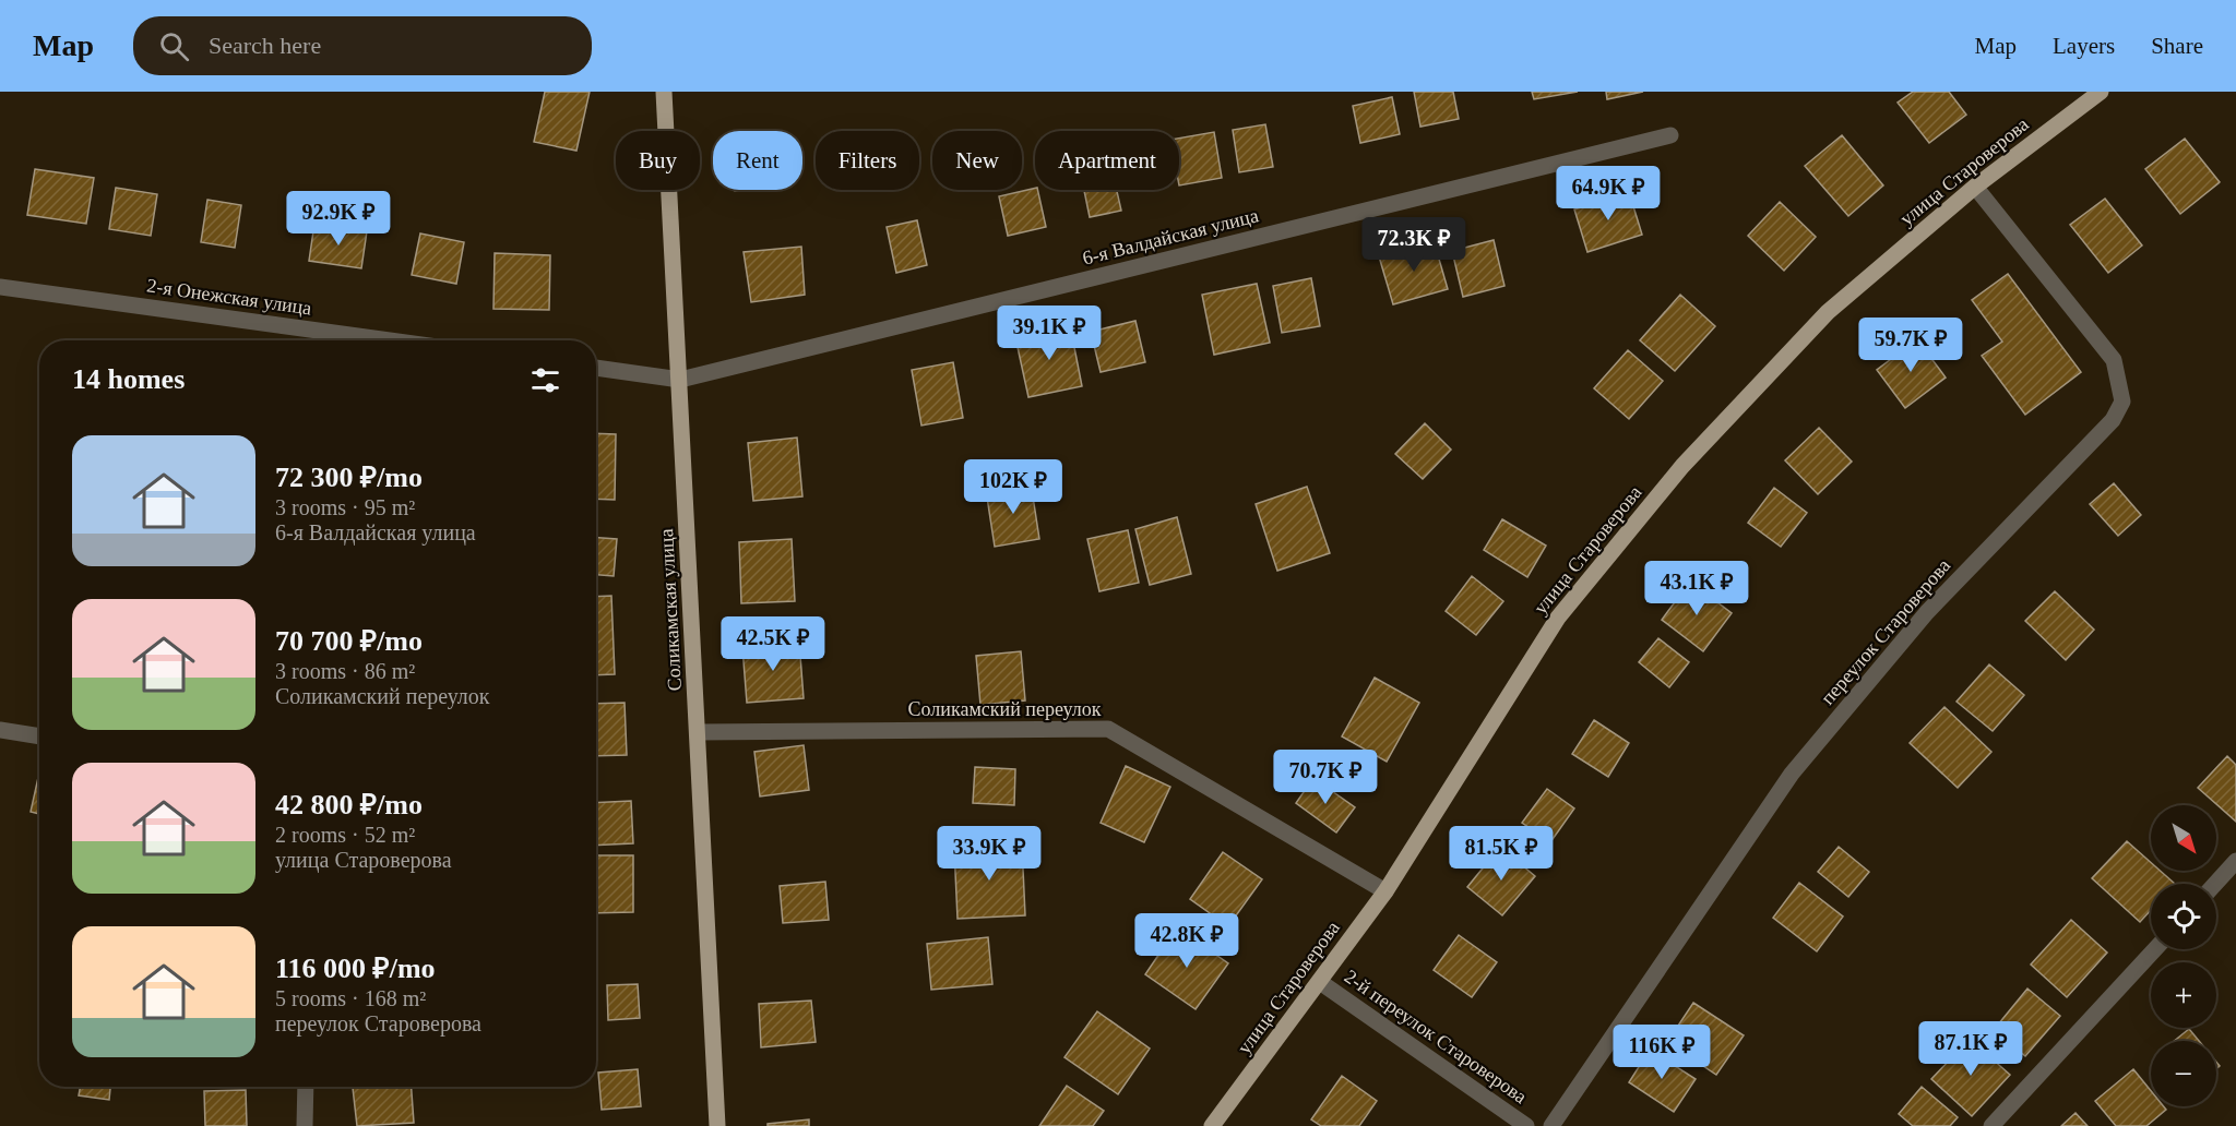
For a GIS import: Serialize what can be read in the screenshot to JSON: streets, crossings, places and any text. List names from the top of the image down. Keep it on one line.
{"streets":{"main road":["улица Староверова","Соликамская улица"],"street":["6-я Валдайская улица","2-я Онежская улица","переулок Староверова","Соликамский переулок","2-й переулок Староверова"]},"crossings":[["улица Староверова","переулок Староверова"],["улица Староверова","Соликамский переулок"],["улица Староверова","2-й переулок Староверова"],["6-я Валдайская улица","Соликамская улица"],["Соликамская улица","Соликамский переулок"]],"north":"bottom right","page":{"header":"Map","search":"Search here","nav":["Map","Layers","Share"],"chip":["Buy","Rent","Filters","New","Apartment"],"price":["64.9K ₽","92.9K ₽","72.3K ₽","39.1K ₽","59.7K ₽","102K ₽","43.1K ₽","42.5K ₽","70.7K ₽","33.9K ₽","81.5K ₽","42.8K ₽","87.1K ₽","116K ₽"],"heading":"14 homes","list":[{"name":"72 300 ₽/mo","note":"3 rooms · 95 m² · 6-я Валдайская улица"},{"name":"70 700 ₽/mo","note":"3 rooms · 86 m² · Соликамский переулок"},{"name":"42 800 ₽/mo","note":"2 rooms · 52 m² · улица Староверова"},{"name":"116 000 ₽/mo","note":"5 rooms · 168 m² · переулок Староверова"}],"map_buttons":["+","−"]}}
